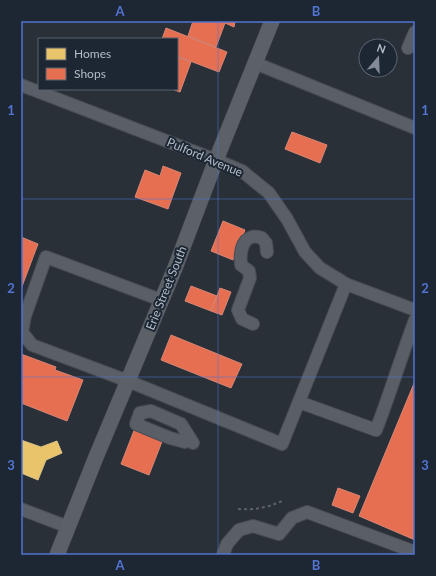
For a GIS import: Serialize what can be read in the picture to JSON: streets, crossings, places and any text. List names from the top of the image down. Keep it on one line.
{"streets":{"main road":["Erie Street South"],"street":["Pulford Avenue"]},"crossings":[["Pulford Avenue","Erie Street South"]],"legend":["Homes","Shops"],"north":"top","grid":{"columns":["A","B"],"rows":["1","2","3"]}}
